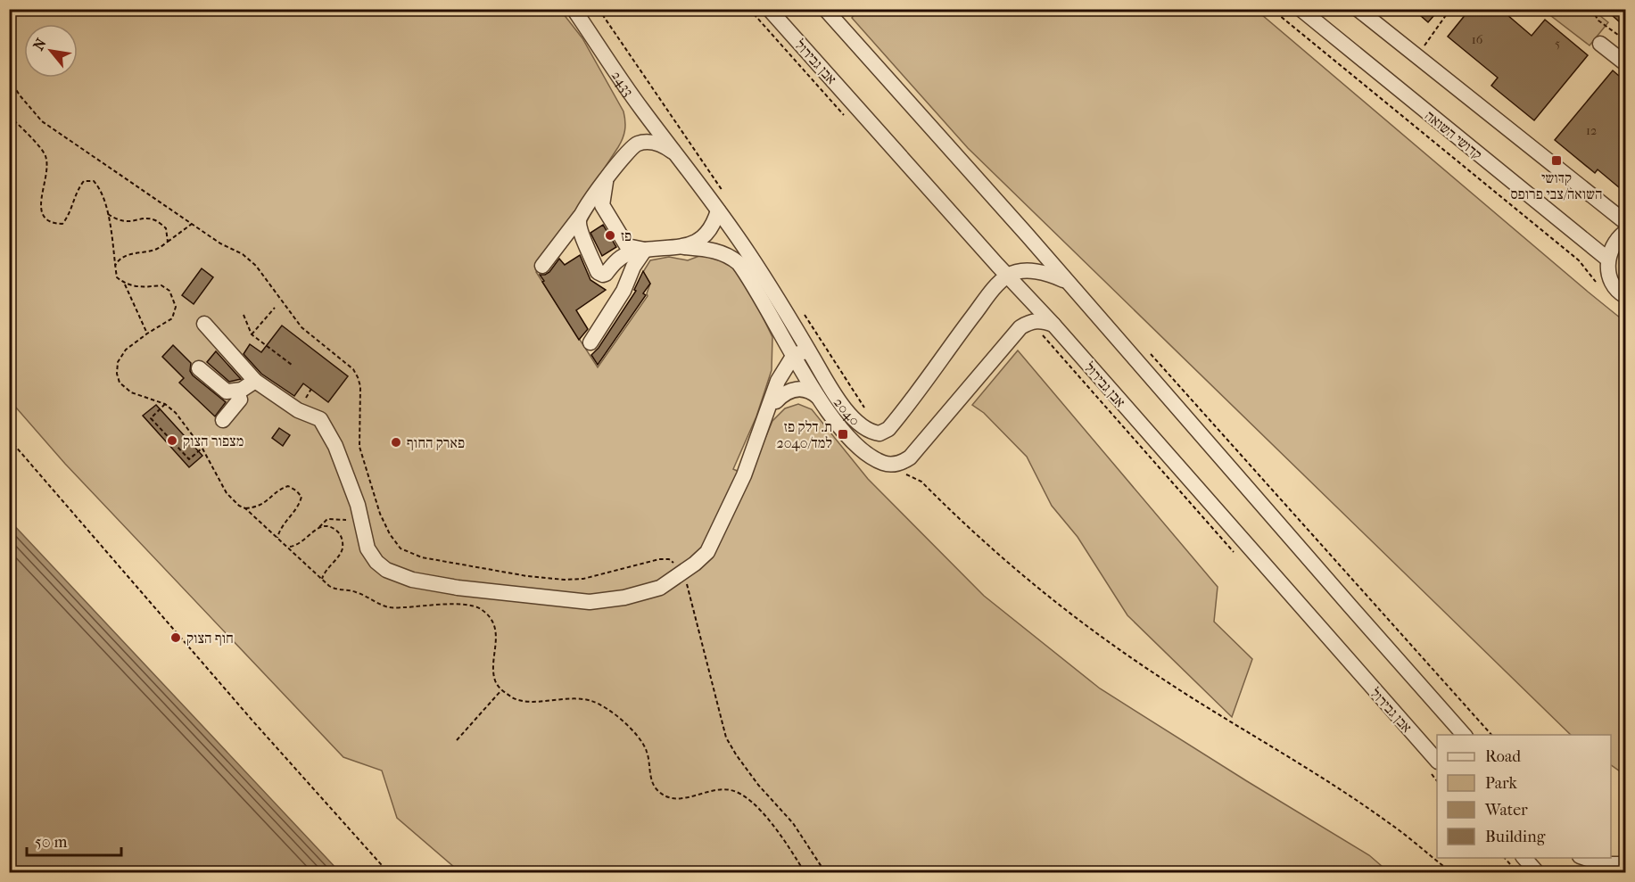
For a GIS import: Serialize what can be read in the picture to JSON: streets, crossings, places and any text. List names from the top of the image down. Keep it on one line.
{"streets":{"street":["אבן גבירול","2433","קדושי השואה","2040"]},"crossings":[["אבן גבירול","2040"],["2433","2040"]],"places":{"transit":["קדושי השואה/צבי פרופס","ת. דלק פז למד/2040"],"other":["פז","מצפור הצוק","פארק החוף","חוף הצוק"]},"house_numbers":["16","5","12"],"legend":["Road","Park","Water","Building"],"scale_bar":"50 m","north":"top left"}
